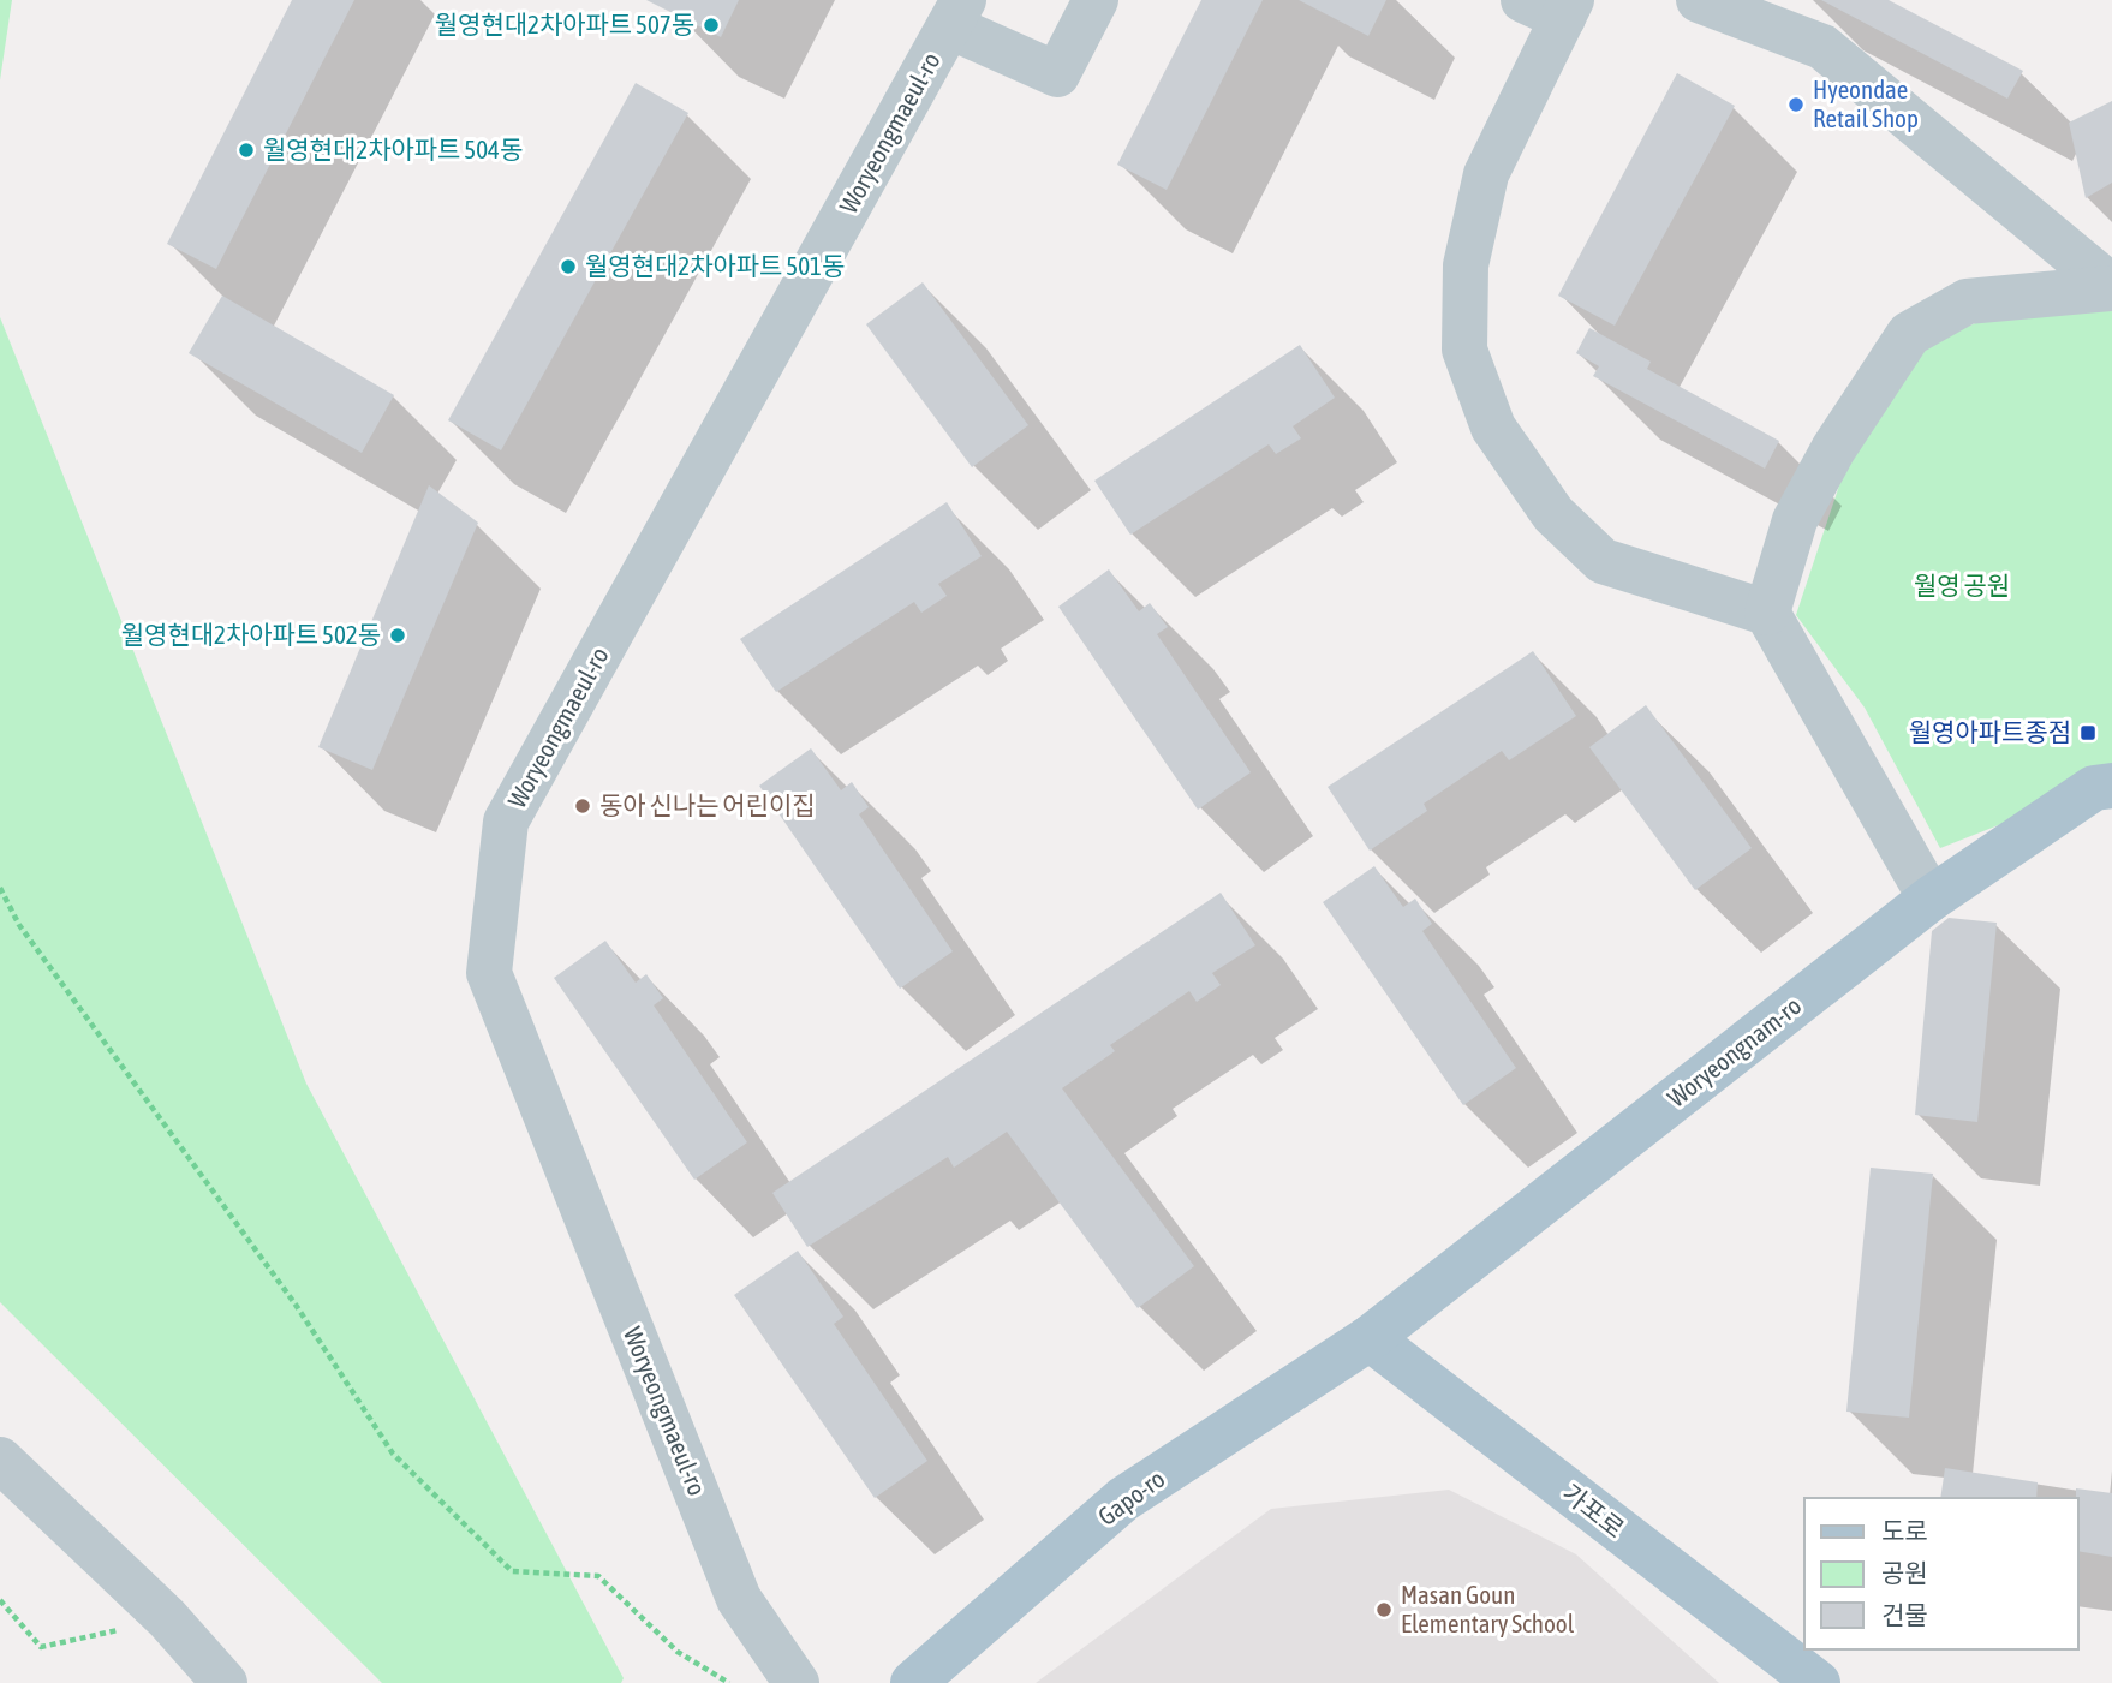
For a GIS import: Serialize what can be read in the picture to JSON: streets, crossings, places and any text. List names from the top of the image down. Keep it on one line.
{"streets":{"main road":["Woryeongnam-ro","Gapo-ro","가포로"],"street":["Woryeongmaeul-ro"]},"crossings":[["Woryeongnam-ro","Gapo-ro"],["Woryeongnam-ro","가포로"],["Gapo-ro","가포로"]],"parks":["월영 공원"],"places":{"other":["월영현대2차아파트 507동","Hyeondae Retail Shop","월영현대2차아파트 504동","월영현대2차아파트 501동","월영현대2차아파트 502동","동아 신나는 어린이집","Masan Goun Elementary School"],"transit":["월영아파트종점"]},"legend":["도로","공원","건물"]}
